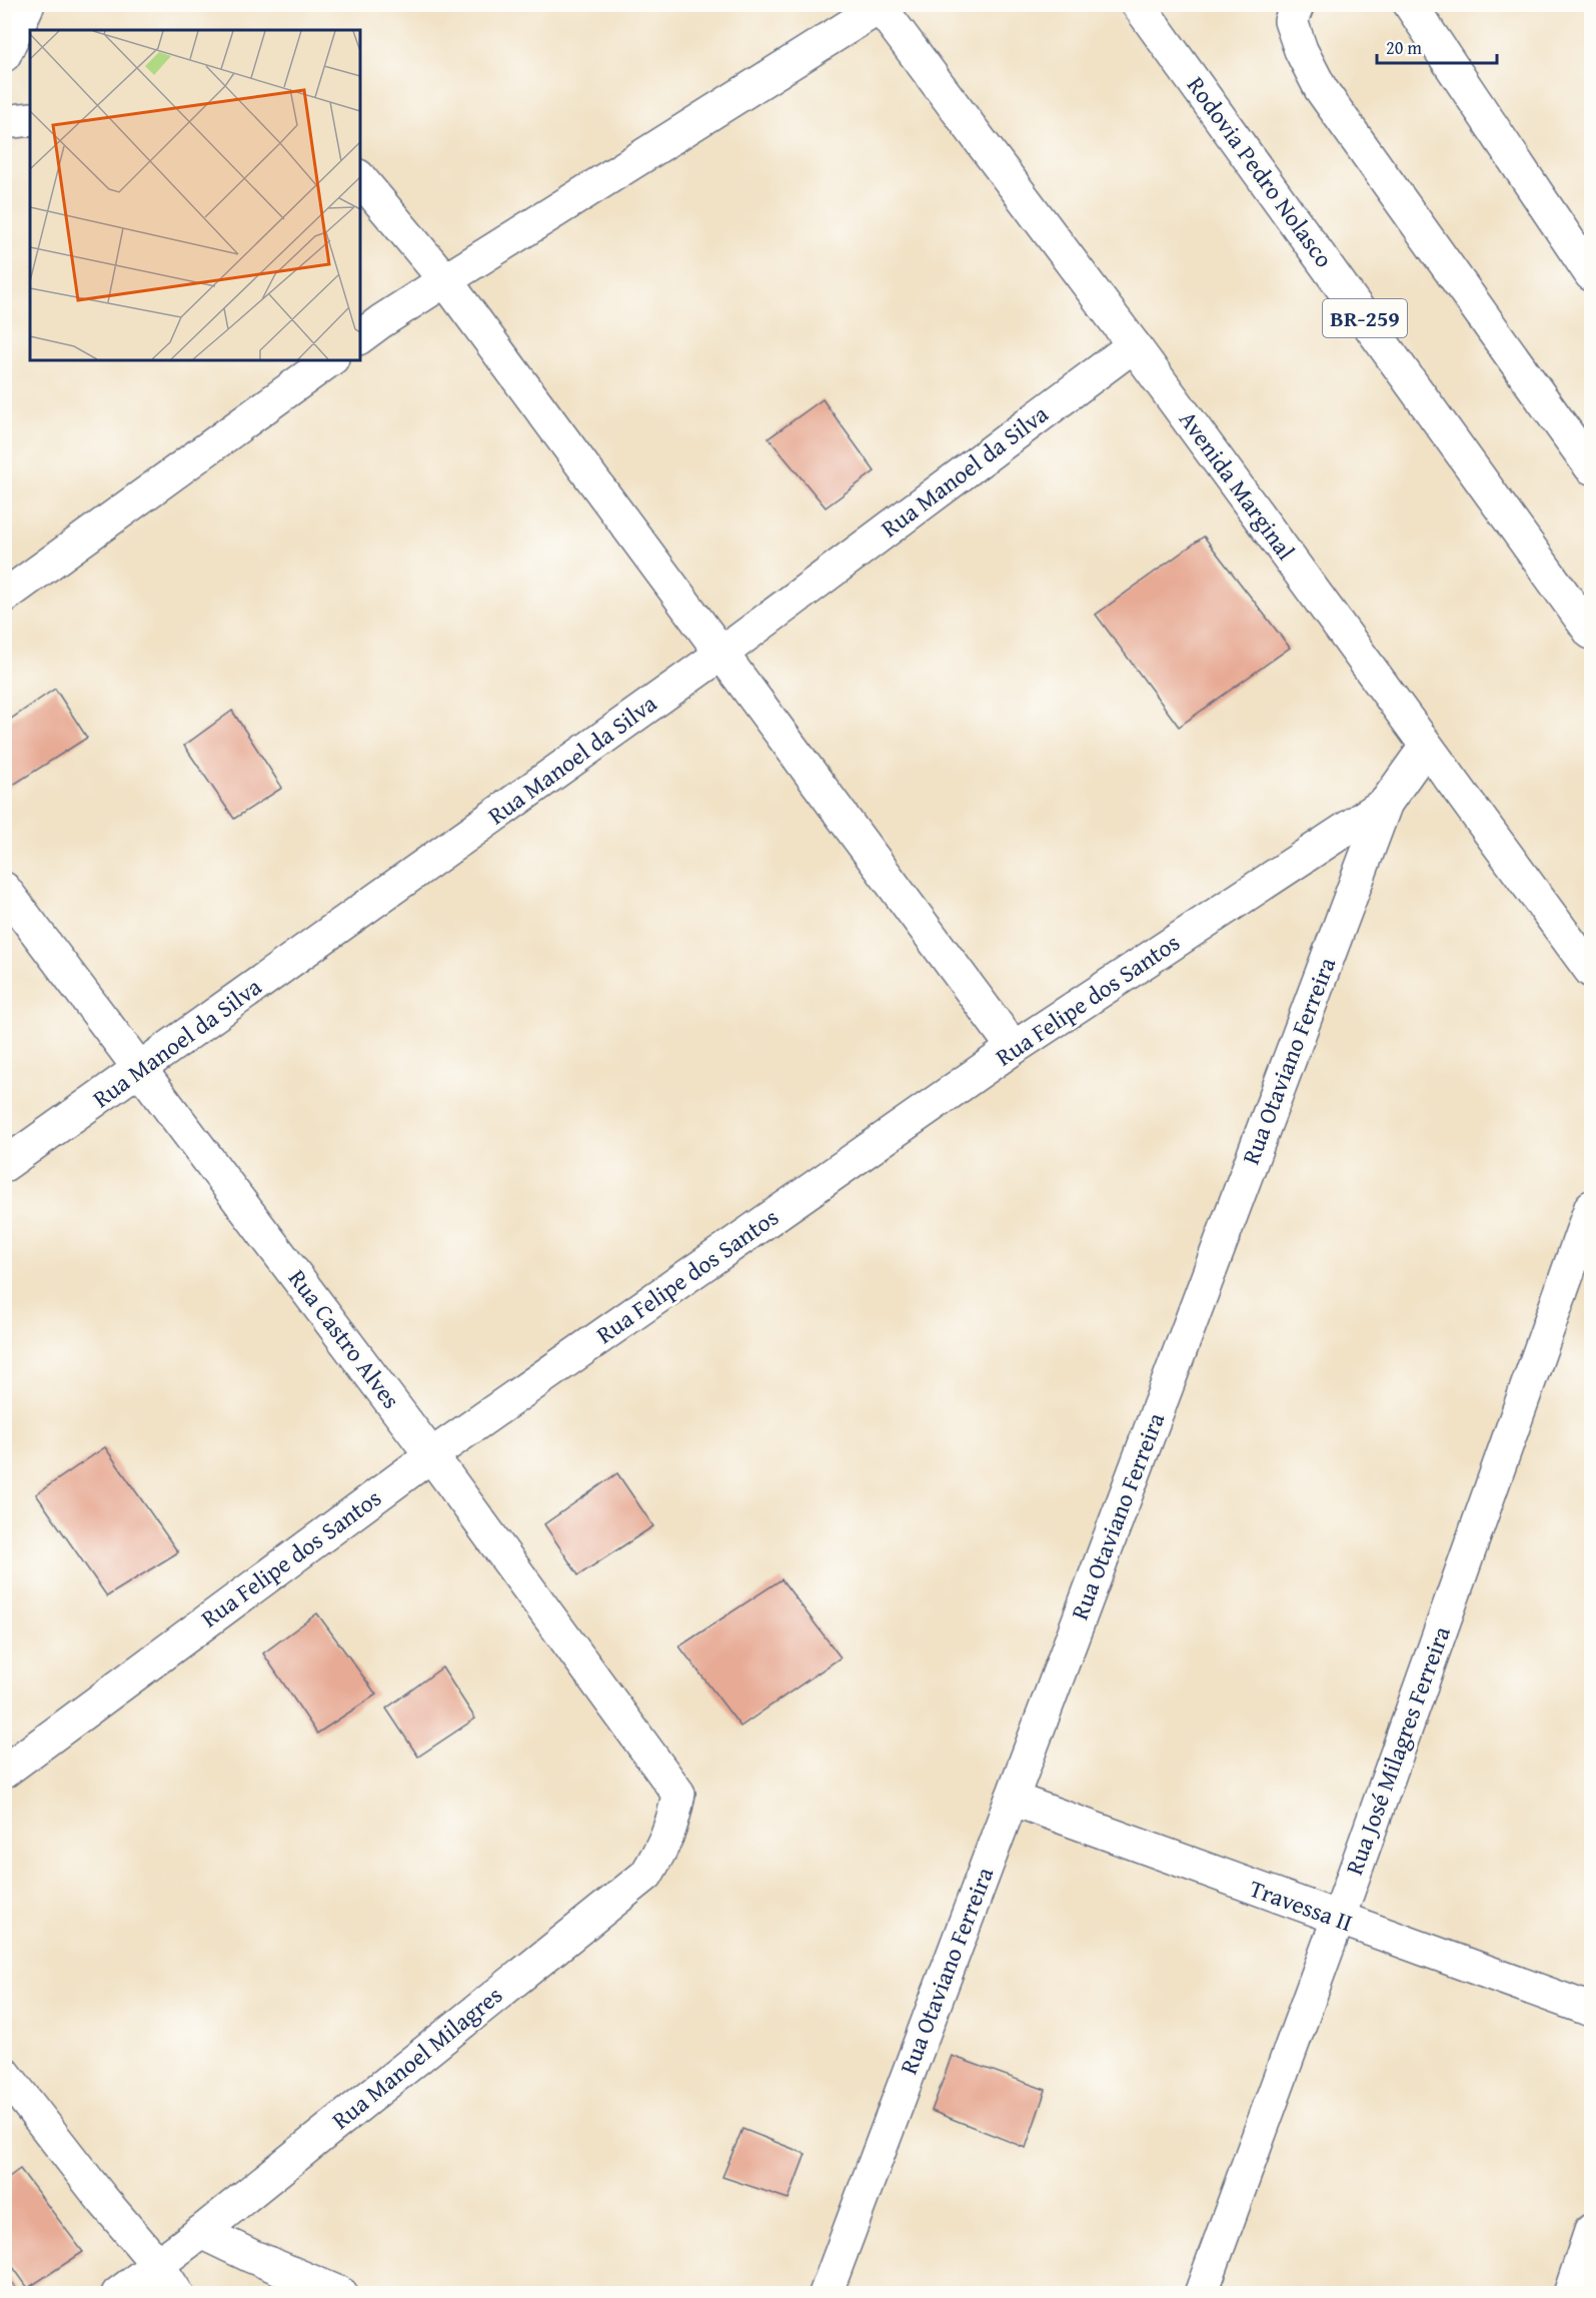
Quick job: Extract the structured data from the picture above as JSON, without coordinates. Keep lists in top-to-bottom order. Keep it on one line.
{"streets":{"main road":["Rodovia Pedro Nolasco","BR-259","Rua Manoel da Silva","Avenida Marginal","Rua Felipe dos Santos","Rua Otaviano Ferreira","Rua Castro Alves","Rua José Milagres Ferreira","Travessa II","Rua Manoel Milagres"]},"crossings":[["Rua Manoel da Silva","Avenida Marginal"],["Rua Manoel da Silva","Rua Castro Alves"],["Avenida Marginal","Rua Otaviano Ferreira"],["Rua Felipe dos Santos","Rua Otaviano Ferreira"],["Rua Felipe dos Santos","Rua Castro Alves"],["Rua Otaviano Ferreira","Travessa II"],["Rua Castro Alves","Rua Manoel Milagres"],["Rua José Milagres Ferreira","Travessa II"]],"scale_bar":"20 m"}
